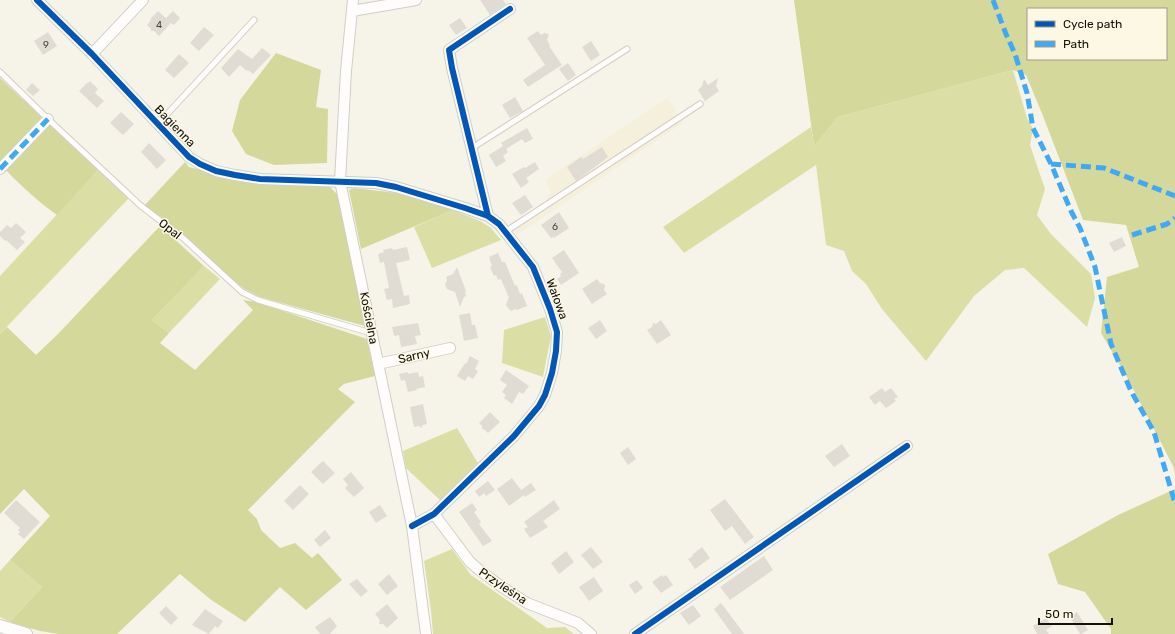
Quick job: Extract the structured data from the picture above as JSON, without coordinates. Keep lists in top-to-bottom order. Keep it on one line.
{"streets":{"street":["Bagienna","Wałowa","Kościelna","Sarny","Przyleśna"],"lane":["Opal"]},"crossings":[["Bagienna","Wałowa"],["Bagienna","Kościelna"],["Opal","Kościelna"],["Wałowa","Kościelna"],["Wałowa","Przyleśna"],["Kościelna","Sarny"]],"house_numbers":["4","9","6"],"legend":["Cycle path","Path"],"scale_bar":"50 m"}
